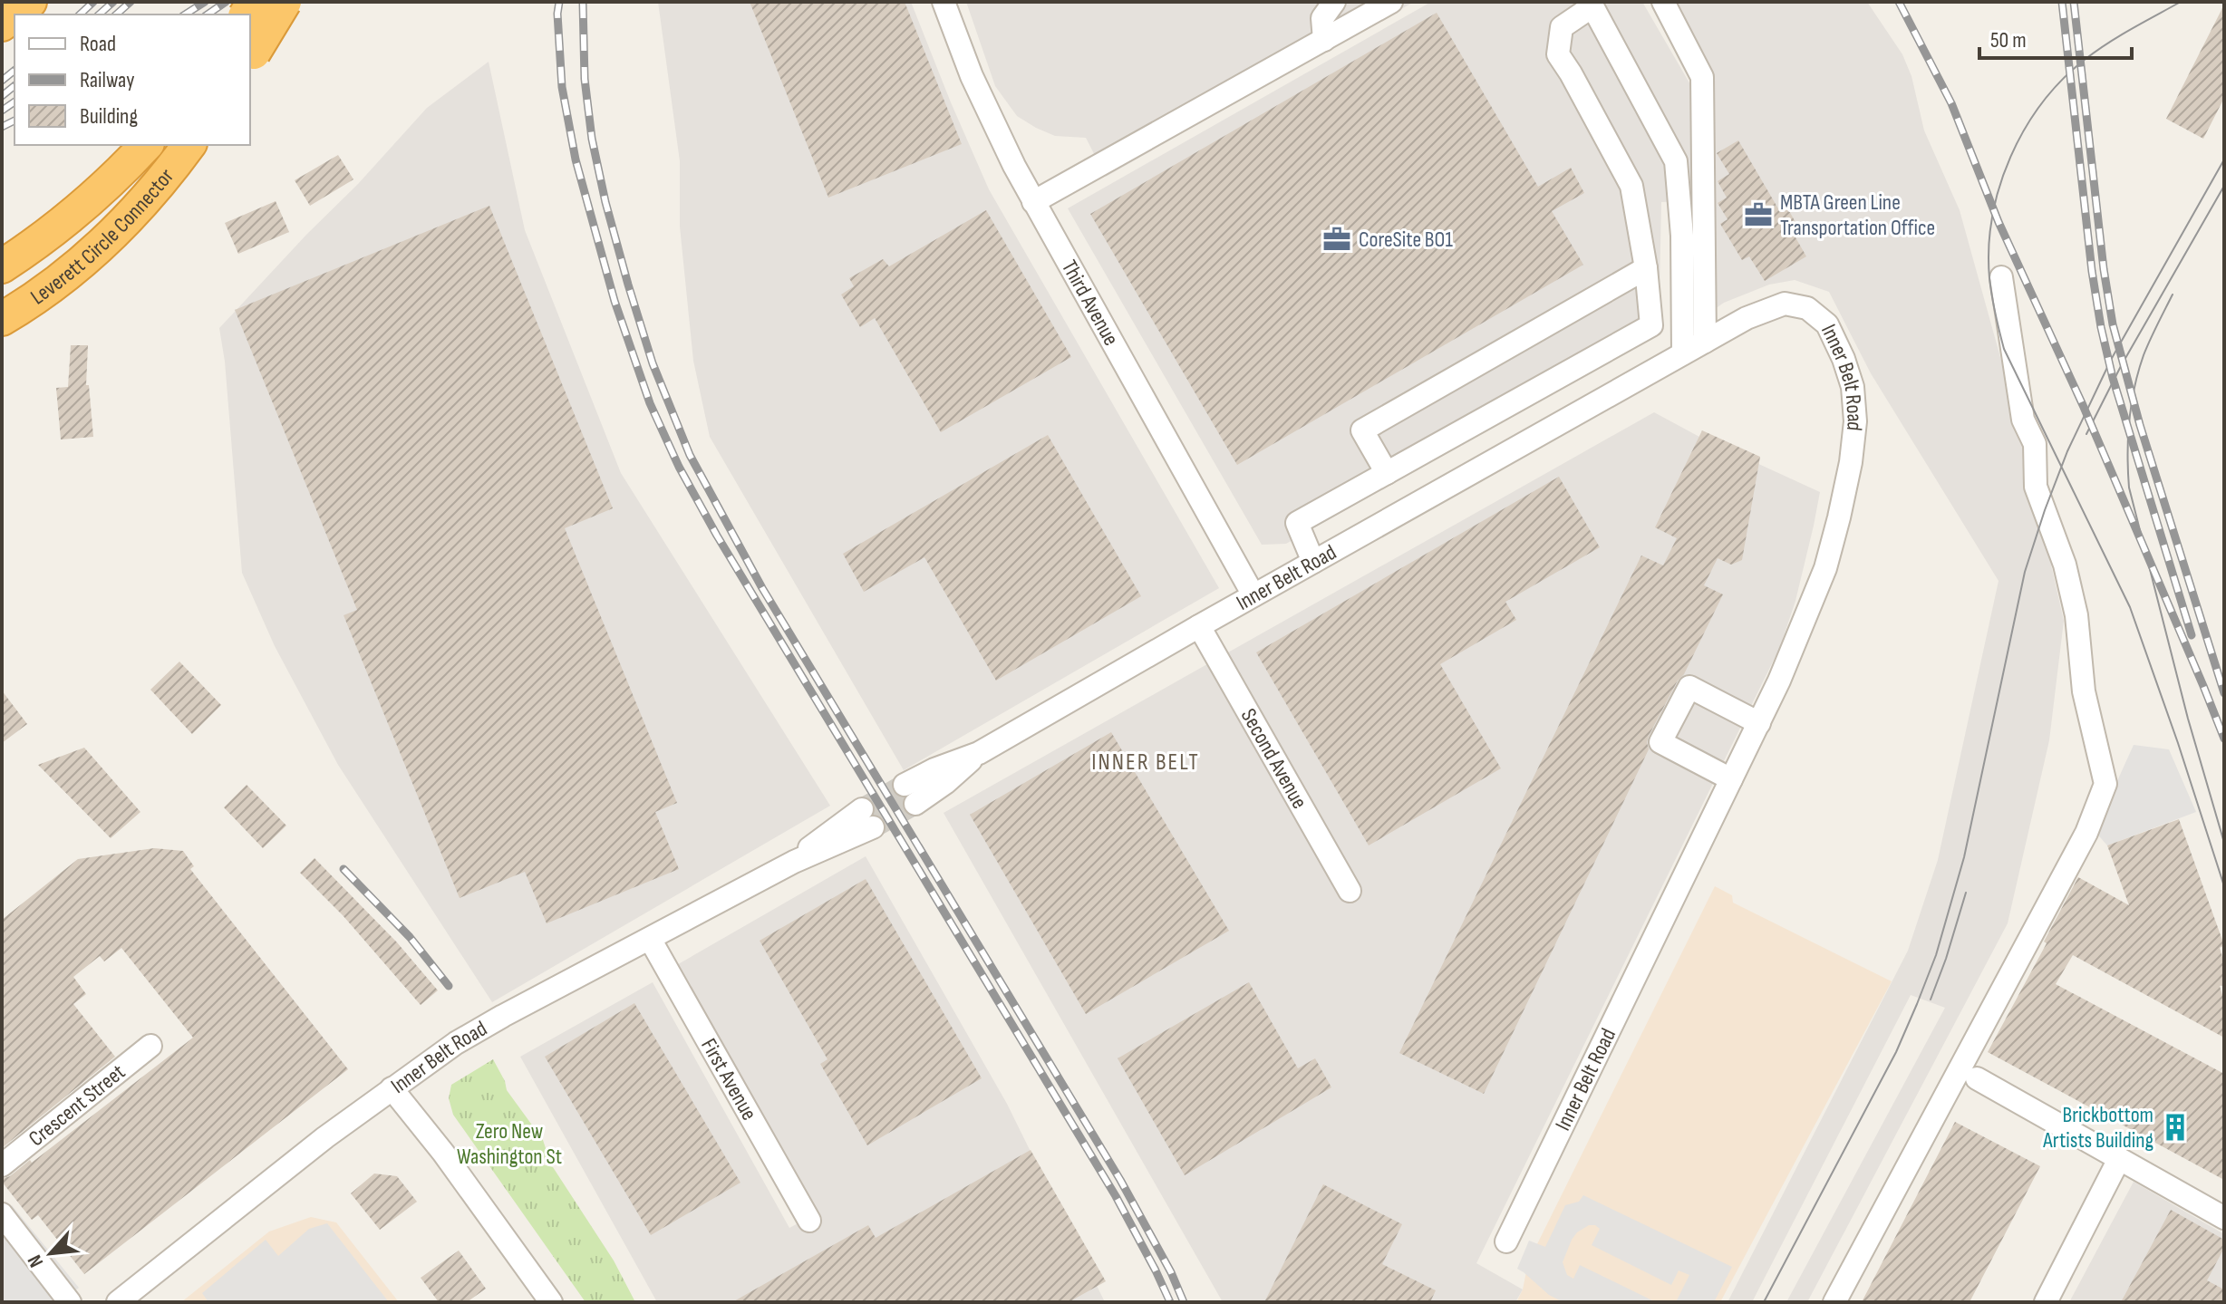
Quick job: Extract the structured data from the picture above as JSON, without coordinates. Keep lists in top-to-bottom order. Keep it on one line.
{"streets":{"highway":["Leverett Circle Connector"],"street":["Third Avenue","Inner Belt Road","Second Avenue","First Avenue","Crescent Street"]},"crossings":[["Third Avenue","Inner Belt Road"],["Inner Belt Road","Second Avenue"],["Inner Belt Road","First Avenue"]],"districts":["INNER BELT"],"parks":["Zero New Washington St"],"places":{"office":["MBTA Green Line Transportation Office","CoreSite BO1"],"building":["Brickbottom Artists Building"]},"legend":["Road","Railway","Building"],"scale_bar":"50 m","north":"bottom left"}
